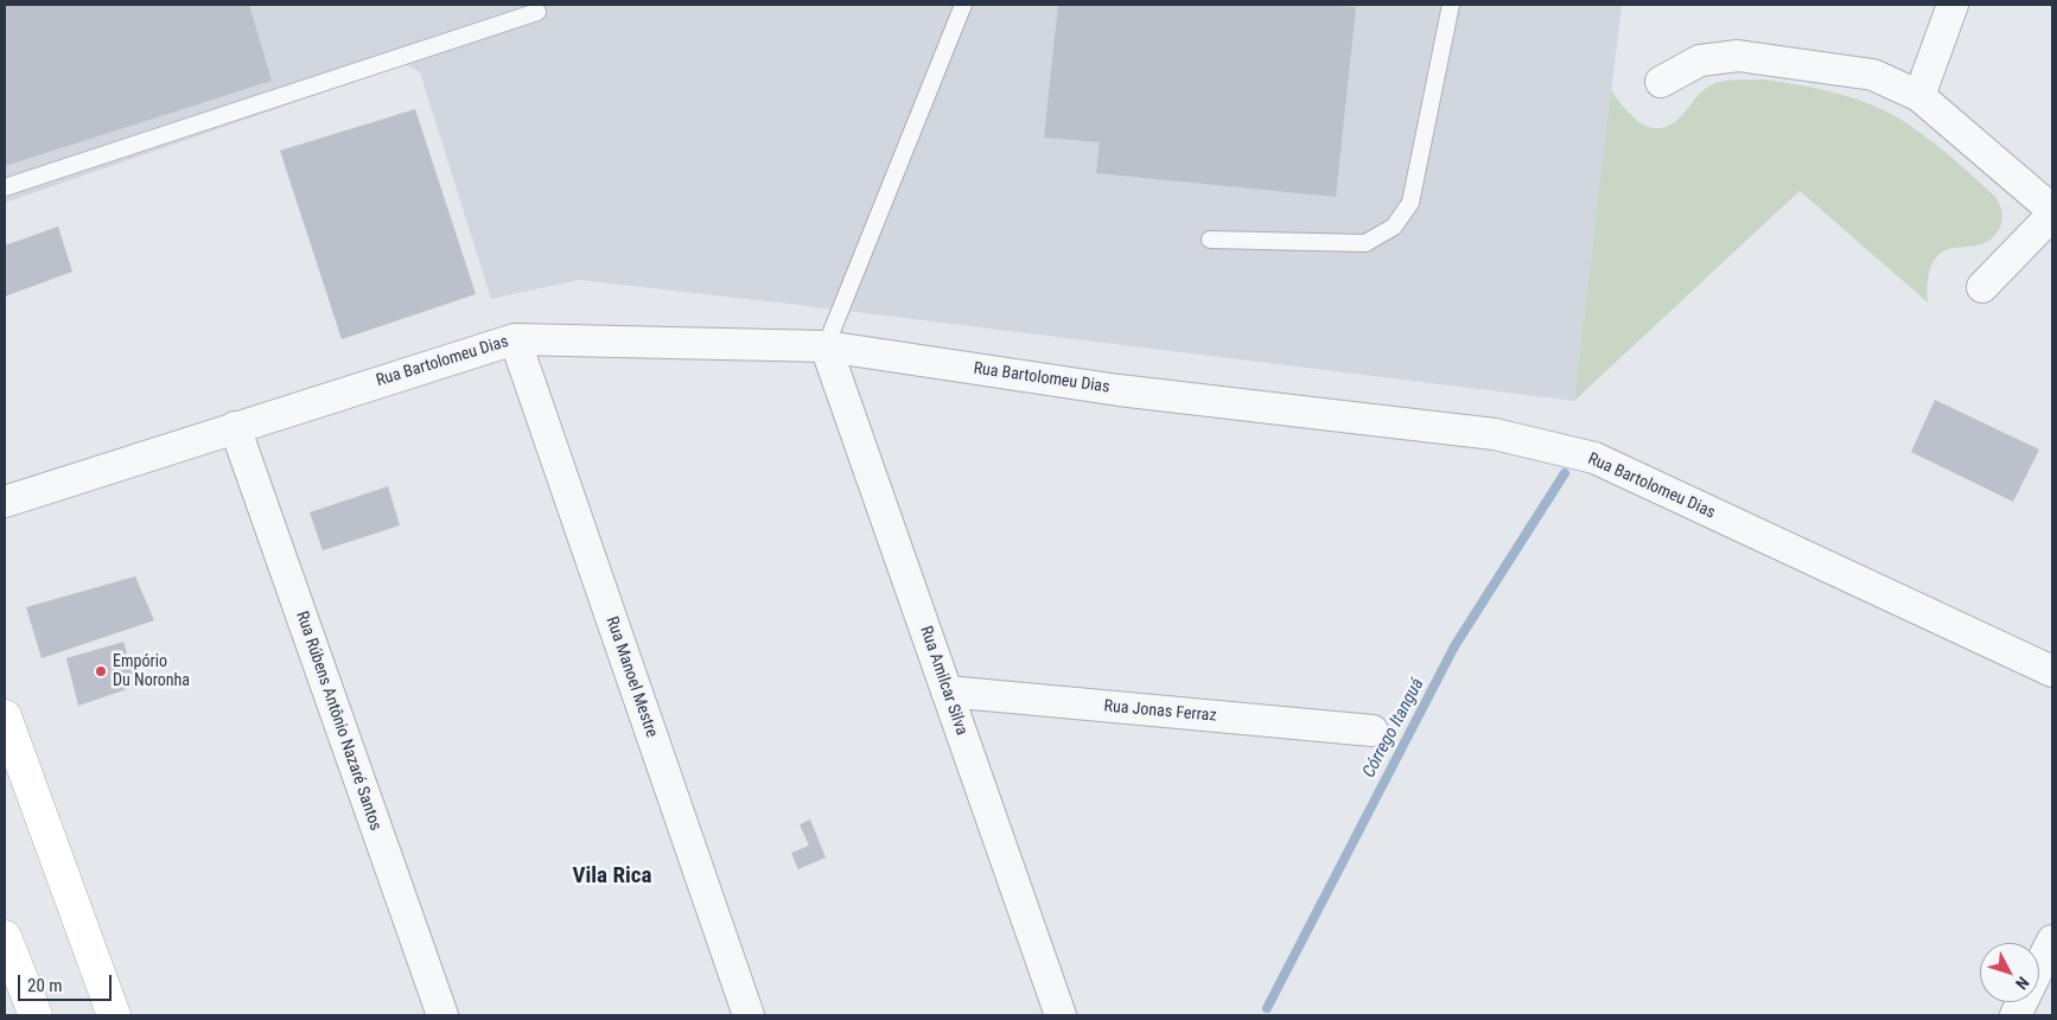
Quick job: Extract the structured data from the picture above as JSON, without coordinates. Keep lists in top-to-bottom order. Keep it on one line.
{"streets":{"street":["Rua Bartolomeu Dias","Rua Manoel Mestre","Rua Amilcar Silva","Rua Jonas Ferraz","Rua Rúbens Antônio Nazaré Santos"]},"crossings":[["Rua Bartolomeu Dias","Rua Manoel Mestre"],["Rua Bartolomeu Dias","Rua Amilcar Silva"],["Rua Bartolomeu Dias","Rua Rúbens Antônio Nazaré Santos"],["Rua Amilcar Silva","Rua Jonas Ferraz"]],"districts":["Vila Rica"],"water":["Córrego Itanguá"],"places":["Empório Du Noronha"],"scale_bar":"20 m","north":"bottom right"}
